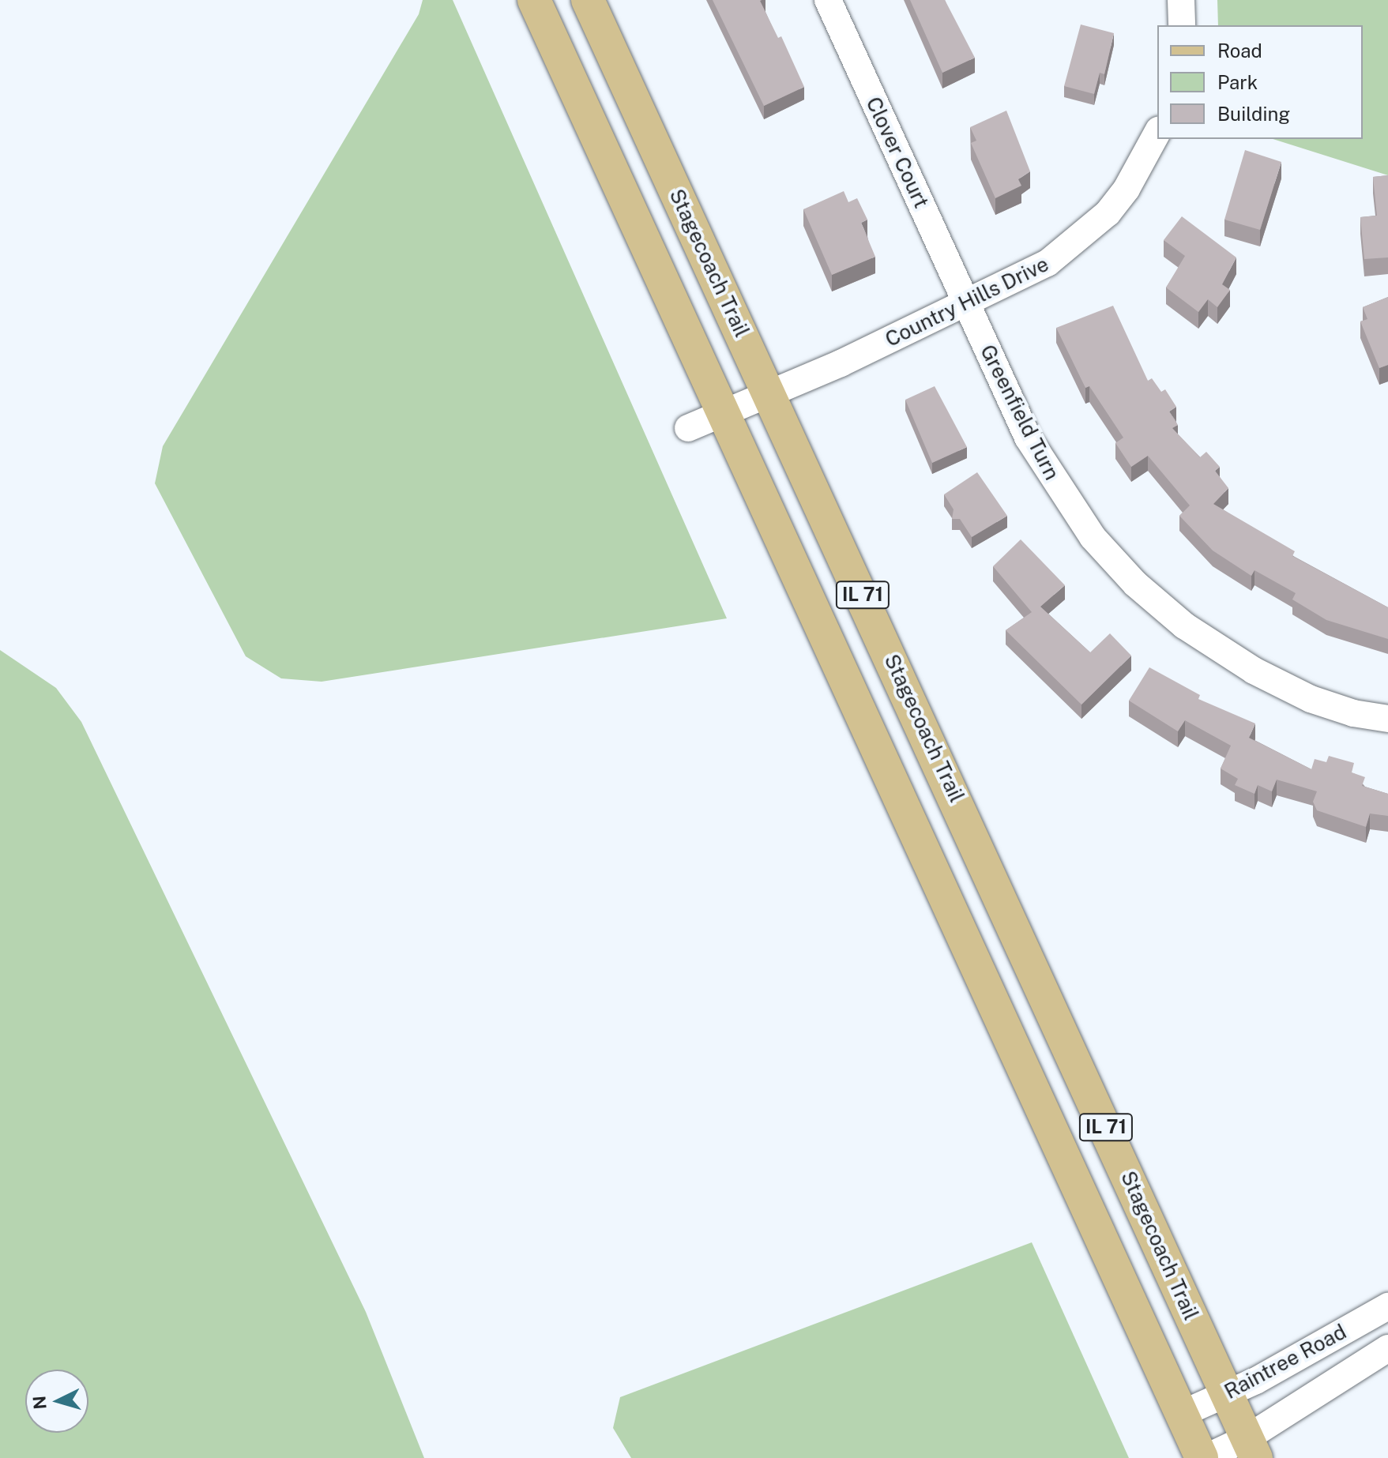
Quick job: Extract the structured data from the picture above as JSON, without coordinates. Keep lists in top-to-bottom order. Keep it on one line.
{"streets":{"main road":["Stagecoach Trail","IL 71"],"street":["Clover Court","Country Hills Drive","Greenfield Turn","Raintree Road"]},"crossings":[["Clover Court","Country Hills Drive"],["Clover Court","Greenfield Turn"],["Stagecoach Trail","Country Hills Drive"],["Stagecoach Trail","Raintree Road"],["Country Hills Drive","Greenfield Turn"],["Country Hills Drive","IL 71"],["IL 71","Raintree Road"]],"legend":["Road","Park","Building"],"north":"left"}
